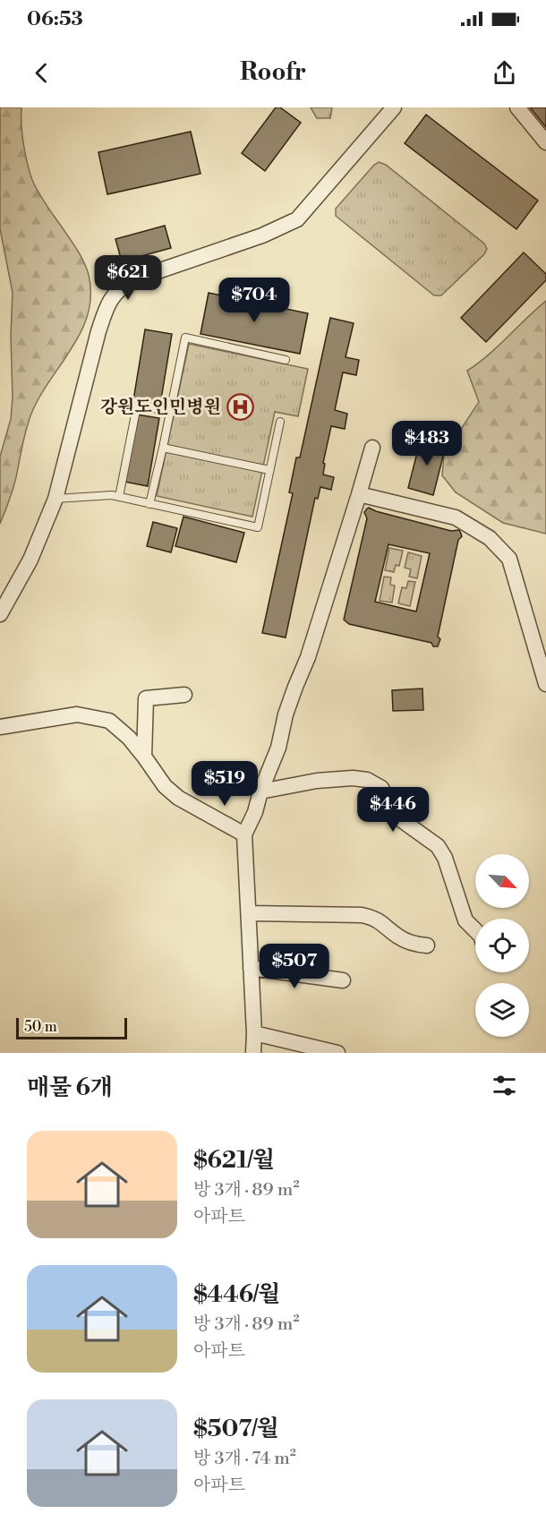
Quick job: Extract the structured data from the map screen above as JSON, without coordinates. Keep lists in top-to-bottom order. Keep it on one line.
{"places":{"hospital":["강원도인민병원"]},"scale_bar":"50 m","north":"bottom right","page":{"status":"06:53","header":"Roofr","price":["$621","$704","$483","$519","$446","$507"],"scale":"50 m","heading":"매물 6개","list":[{"name":"$621/월","note":"방 3개 · 89 m² · 아파트"},{"name":"$446/월","note":"방 3개 · 89 m² · 아파트"},{"name":"$507/월","note":"방 3개 · 74 m² · 아파트"}]}}
